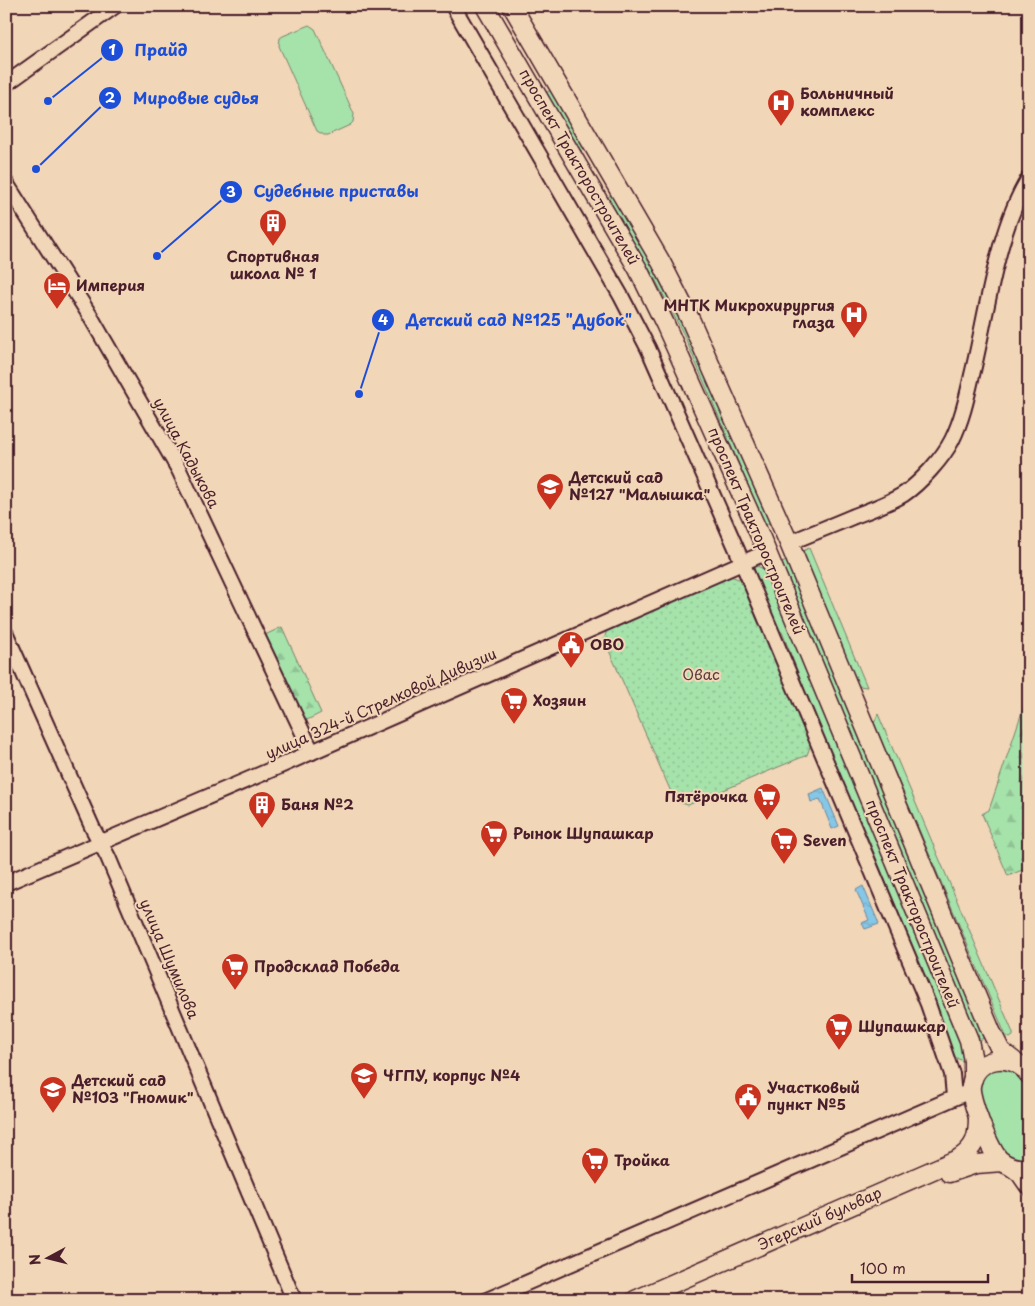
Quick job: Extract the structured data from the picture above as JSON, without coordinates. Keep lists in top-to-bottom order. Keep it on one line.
{"streets":{"main road":["проспект Тракторостроителей","Эгерский бульвар"],"street":["улица Кадыкова","улица 324-й Стрелковой Дивизии","улица Шумилова"]},"crossings":[["проспект Тракторостроителей","улица 324-й Стрелковой Дивизии"],["проспект Тракторостроителей","Эгерский бульвар"],["улица Кадыкова","улица 324-й Стрелковой Дивизии"],["улица 324-й Стрелковой Дивизии","улица Шумилова"]],"parks":["Овас"],"places":{"other":["Прайд","Мировые судья","Судебные приставы","Детский сад №125 \"Дубок\""],"hospital":["Больничный комплекс","МНТК Микрохирургия глаза"],"building":["Спортивная школа № 1","Баня №2"],"hotel":["Империя"],"school or university":["Детский сад №127 \"Малышка\"","ЧГПУ, корпус №4","Детский сад №103 \"Гномик\""],"public building":["ОВО","Участковый пункт №5"],"supermarket":["Хозяин","Пятёрочка","Рынок Шупашкар","Seven","Продсклад Победа","Шупашкар","Тройка"]},"scale_bar":"100 m","north":"left"}
